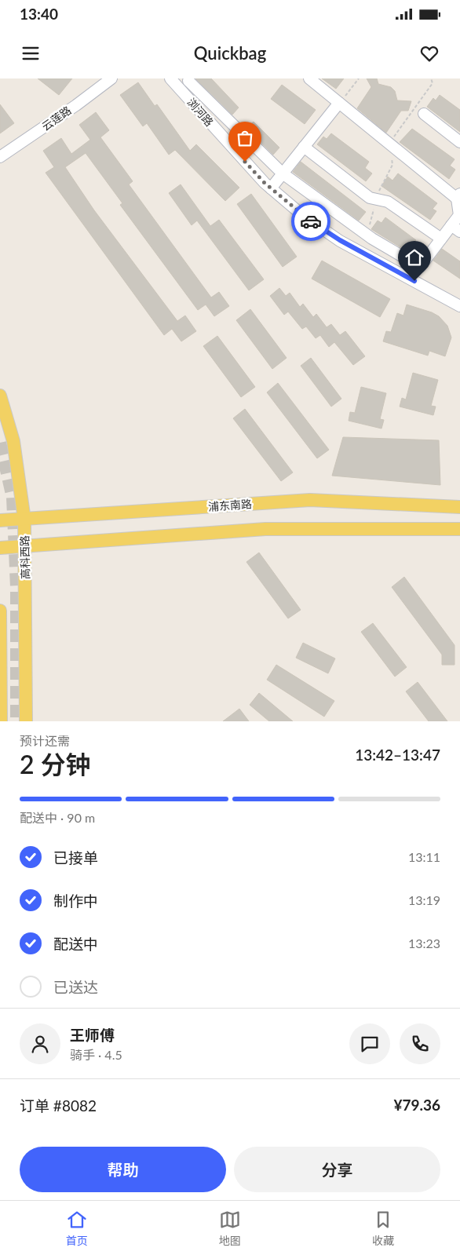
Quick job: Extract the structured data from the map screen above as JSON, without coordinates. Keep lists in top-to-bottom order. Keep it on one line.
{"streets":{"main road":["浦东南路","高科西路"],"street":["浏河路","云莲路"]},"crossings":[["浦东南路","高科西路"]],"page":{"status":"13:40","header":"Quickbag","heading":["2 分钟","预计还需","13:42–13:47"],"panel":["王师傅","骑手 · 4.5","订单 #8082","¥79.36"],"bar":"配送中 · 90 m","list":[["已接单","13:11"],["制作中","13:19"],["配送中","13:23"],"已送达"],"buttons":["帮助","分享"],"tabs":["首页","地图","收藏"]}}
